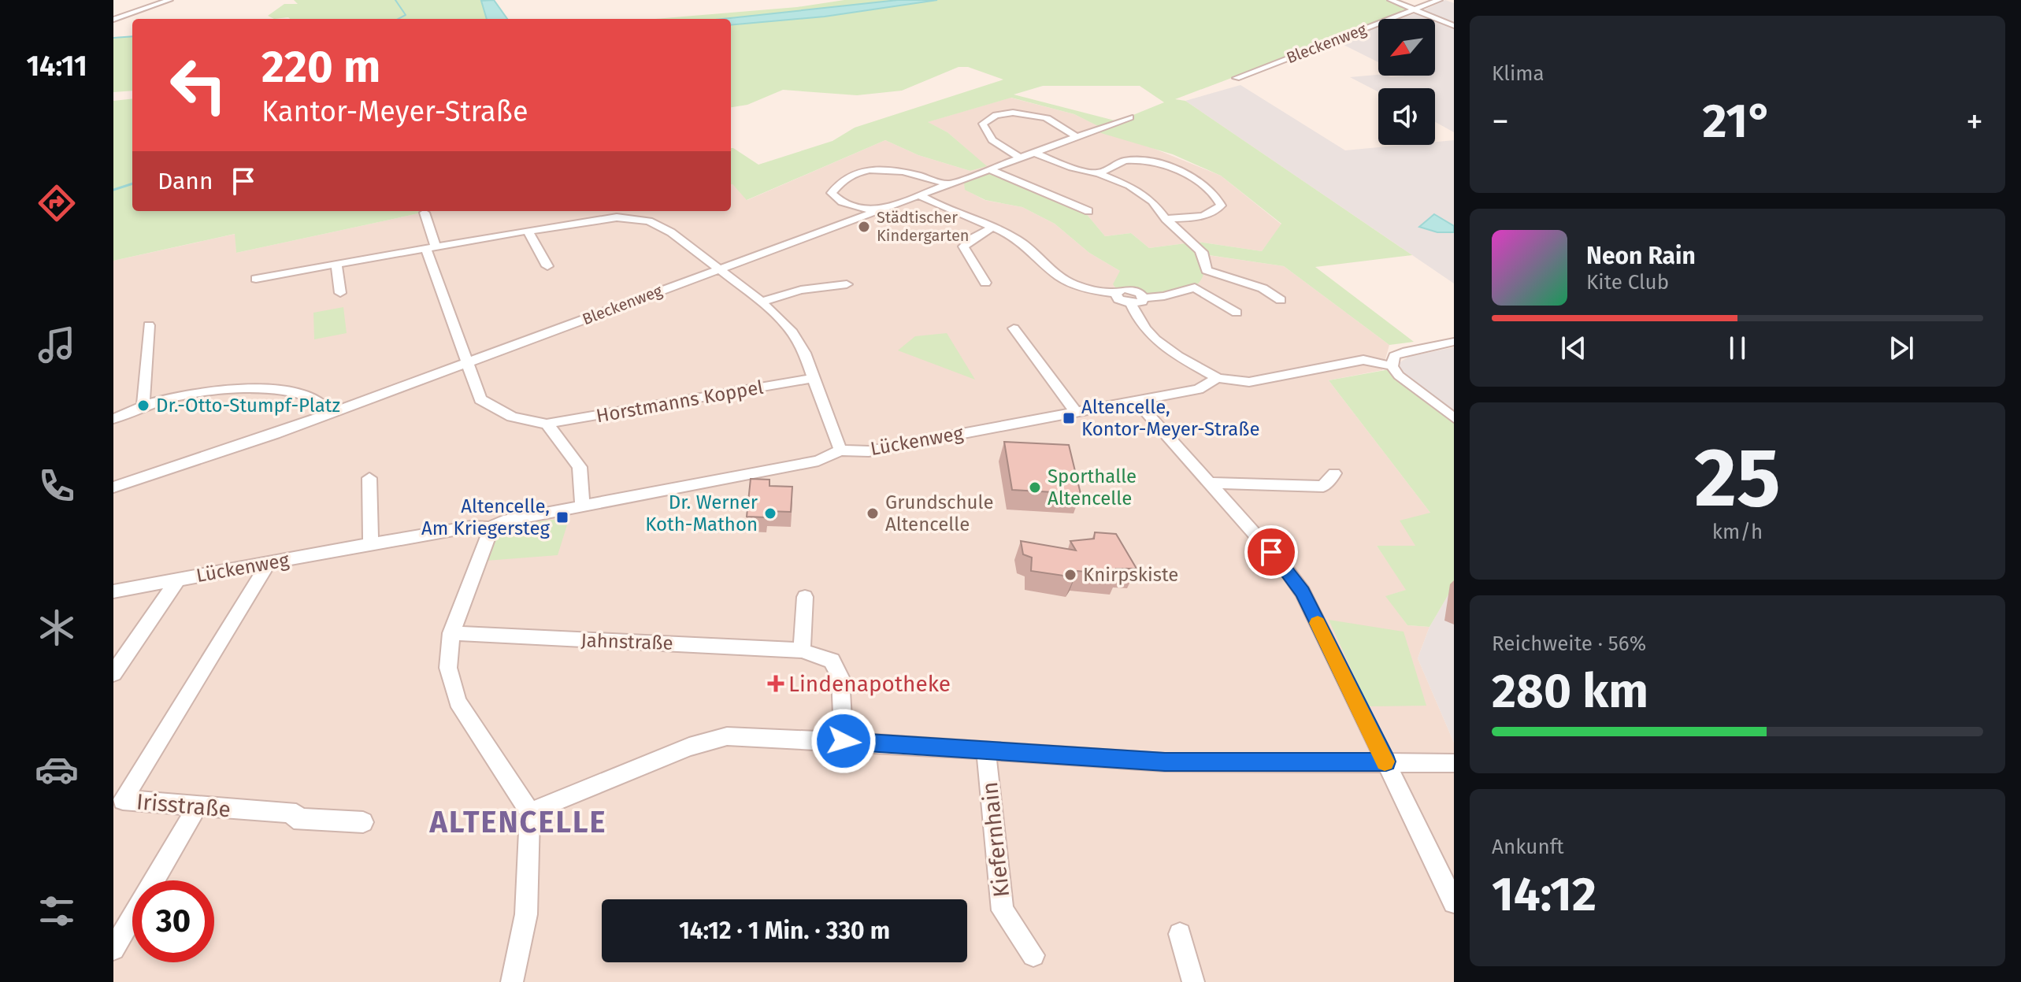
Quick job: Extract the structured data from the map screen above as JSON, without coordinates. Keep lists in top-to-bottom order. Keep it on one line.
{"streets":{"street":["Bleckenweg","Horstmanns Koppel","Lückenweg","Jahnstraße","Irisstraße","Kiefernhain"]},"crossings":[["Bleckenweg","Horstmanns Koppel"],["Lückenweg","Irisstraße"]],"districts":["ALTENCELLE"],"places":{"other":["Städtischer Kindergarten","Dr.-Otto-Stumpf-Platz","Sporthalle Altencelle","Dr. Werner Koth-Mathon","Grundschule Altencelle","Knirpskiste"],"transit":["Altencelle, Kontor-Meyer-Straße","Altencelle, Am Kriegersteg"],"health":["Lindenapotheke"]},"north":"bottom left","page":{"tabs":"14:11","tile":["Klima",["25","km/h"],["Reichweite · 56%","280 km"],["Ankunft","14:12"]],"turn":["220 m","Kantor-Meyer-Straße"],"heat":["−","21°","+"],"then":"Dann","song":["Neon Rain","Kite Club"],"limit":"30","trip":"14:12 · 1 Min. · 330 m"}}
